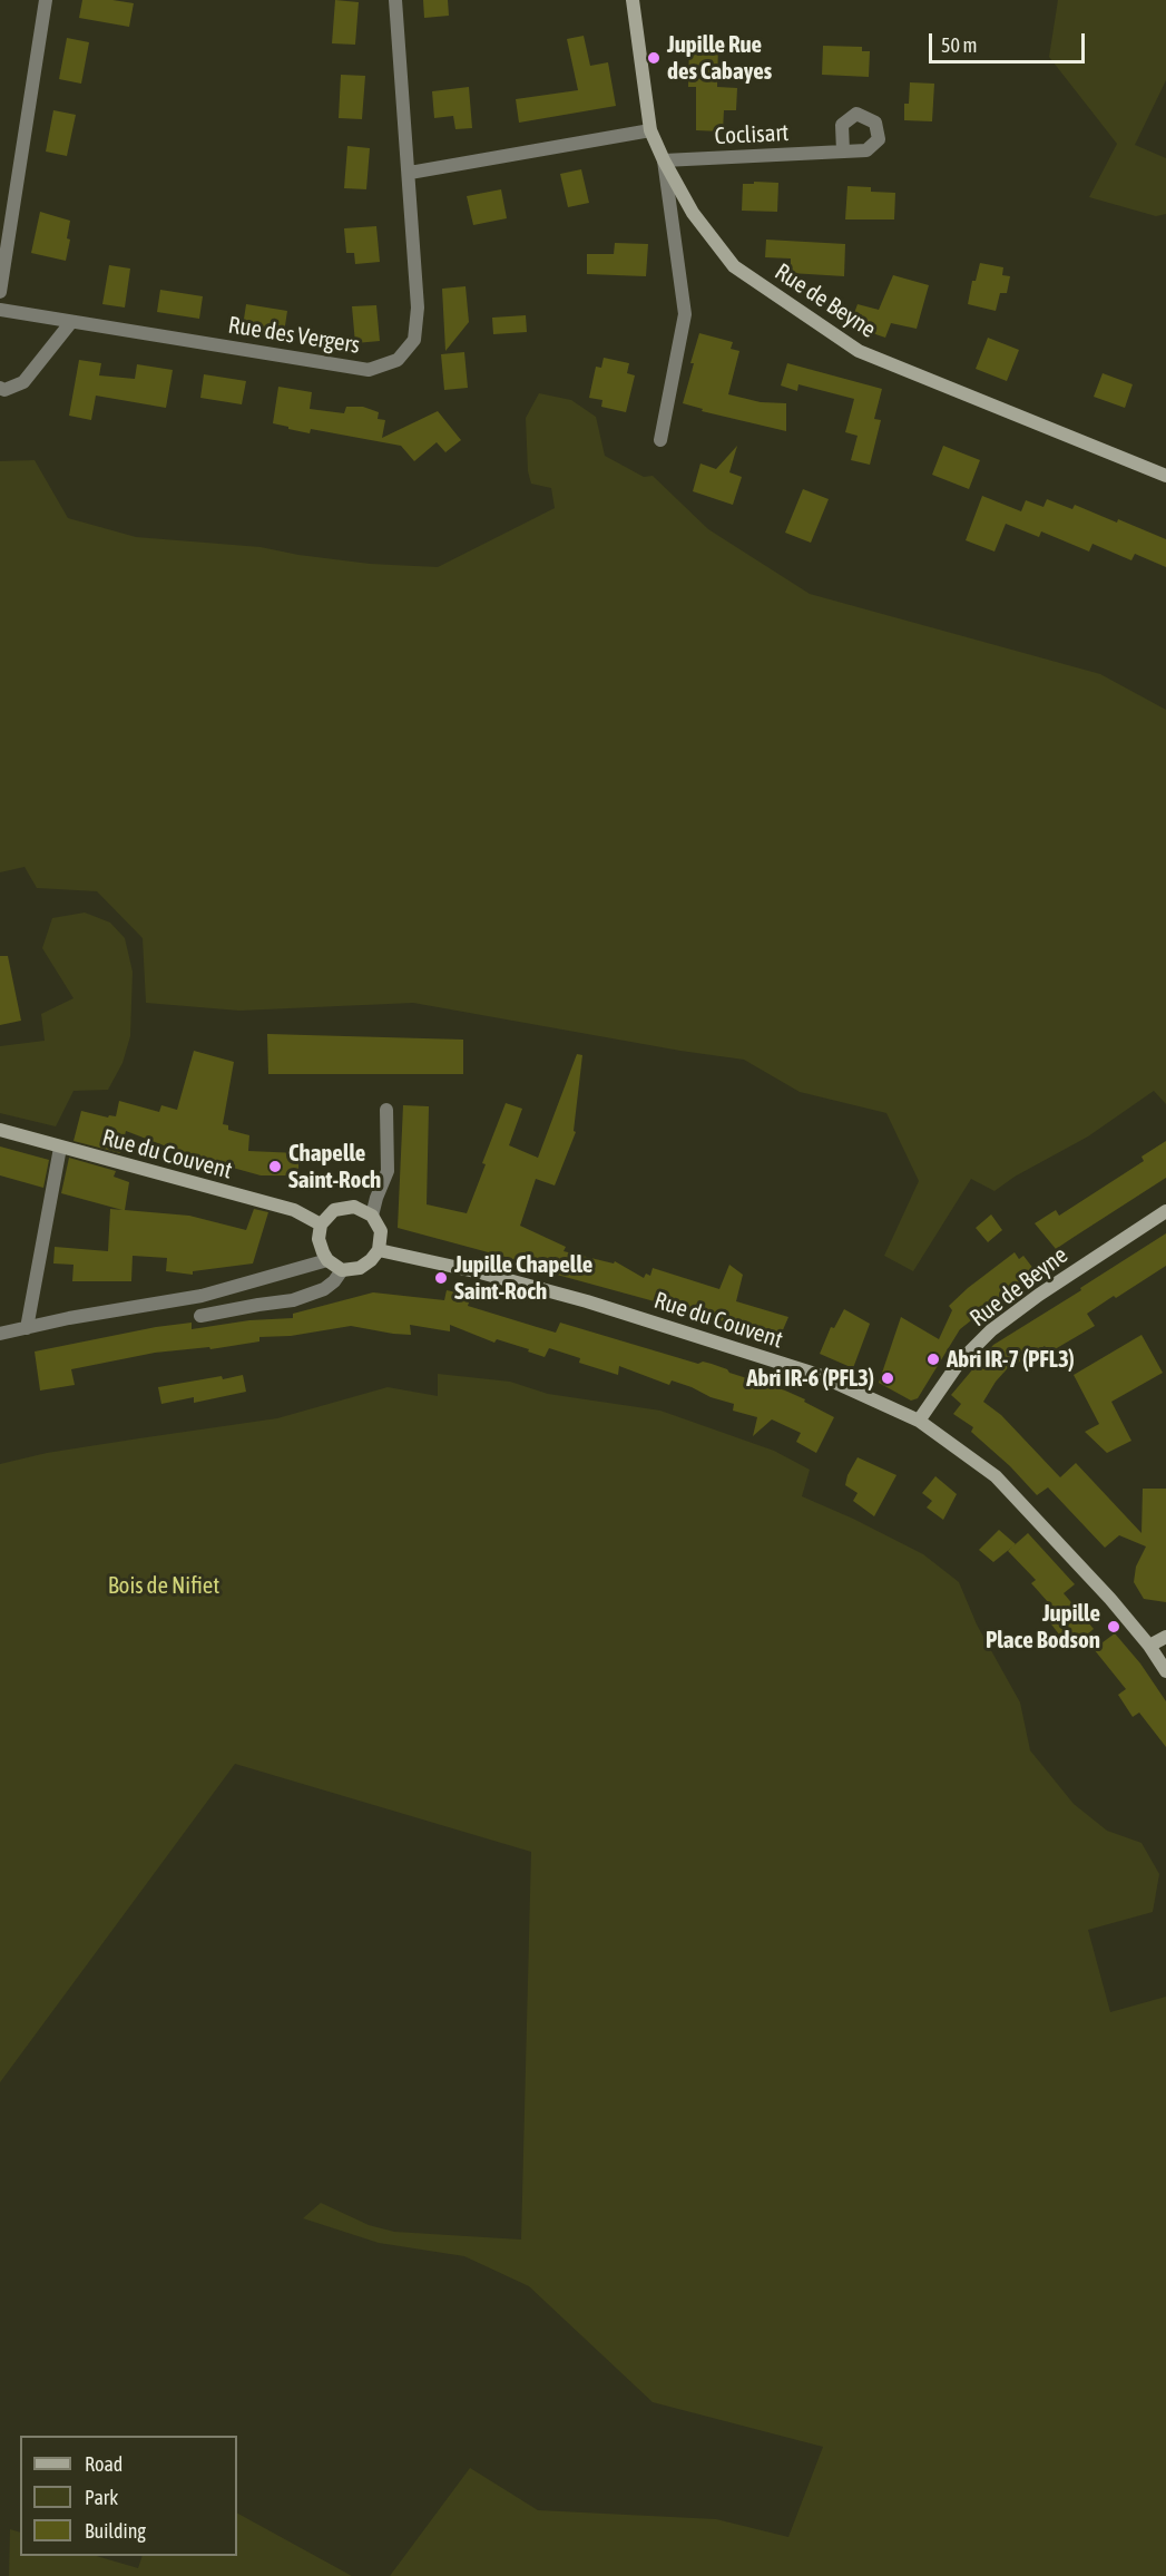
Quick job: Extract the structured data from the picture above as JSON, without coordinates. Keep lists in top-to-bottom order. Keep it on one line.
{"streets":{"street":["Coclisart","Rue de Beyne","Rue des Vergers","Rue du Couvent"]},"crossings":[["Coclisart","Rue de Beyne"],["Rue de Beyne","Rue du Couvent"]],"parks":["Bois de Nifiet"],"places":["Jupille Rue des Cabayes","Chapelle Saint-Roch","Jupille Chapelle Saint-Roch","Abri IR-7 (PFL3)","Abri IR-6 (PFL3)","Jupille Place Bodson"],"legend":["Road","Park","Building"],"scale_bar":"50 m"}
